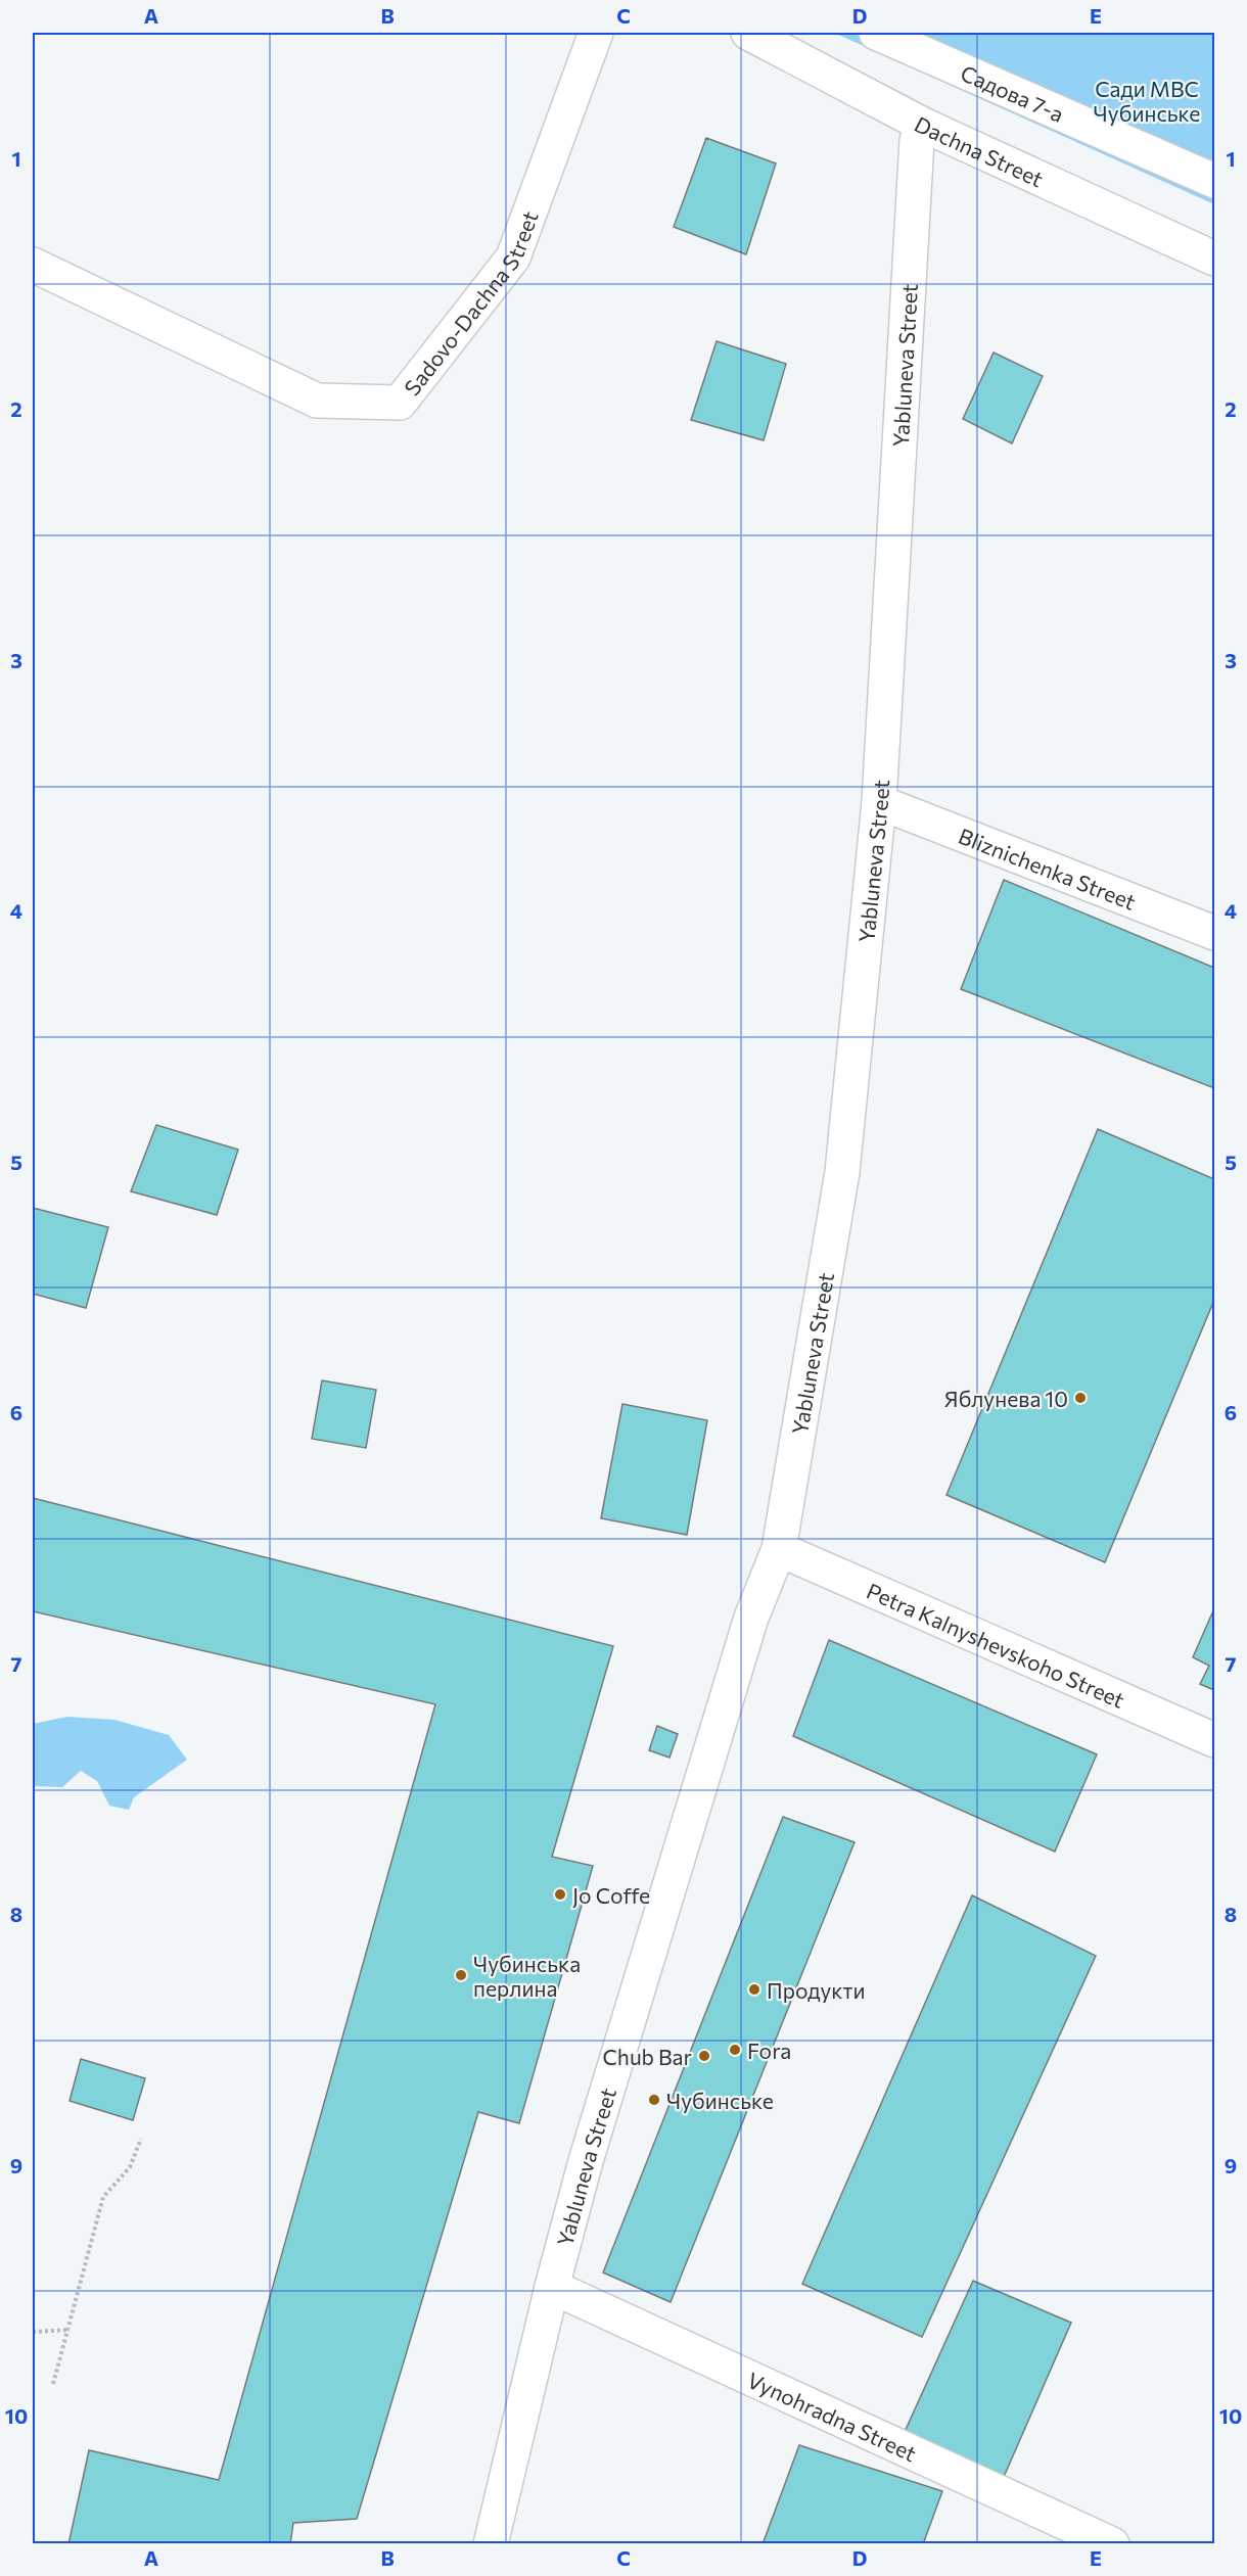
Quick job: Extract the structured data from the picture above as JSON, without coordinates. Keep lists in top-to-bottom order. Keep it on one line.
{"streets":{"street":["Садова 7-а","Dachna Street","Sadovo-Dachna Street","Yabluneva Street","Bliznichenka Street","Petra Kalnyshevskoho Street","Vynohradna Street"]},"crossings":[["Dachna Street","Yabluneva Street"],["Yabluneva Street","Bliznichenka Street"],["Yabluneva Street","Petra Kalnyshevskoho Street"],["Yabluneva Street","Vynohradna Street"]],"parks":["Сади МВС Чубинське"],"places":["Яблунева 10","Jo Coffe","Чубинська перлина","Продукти","Fora","Chub Bar","Чубинське"],"grid":{"columns":["A","B","C","D","E"],"rows":["1","2","3","4","5","6","7","8","9","10"]}}
